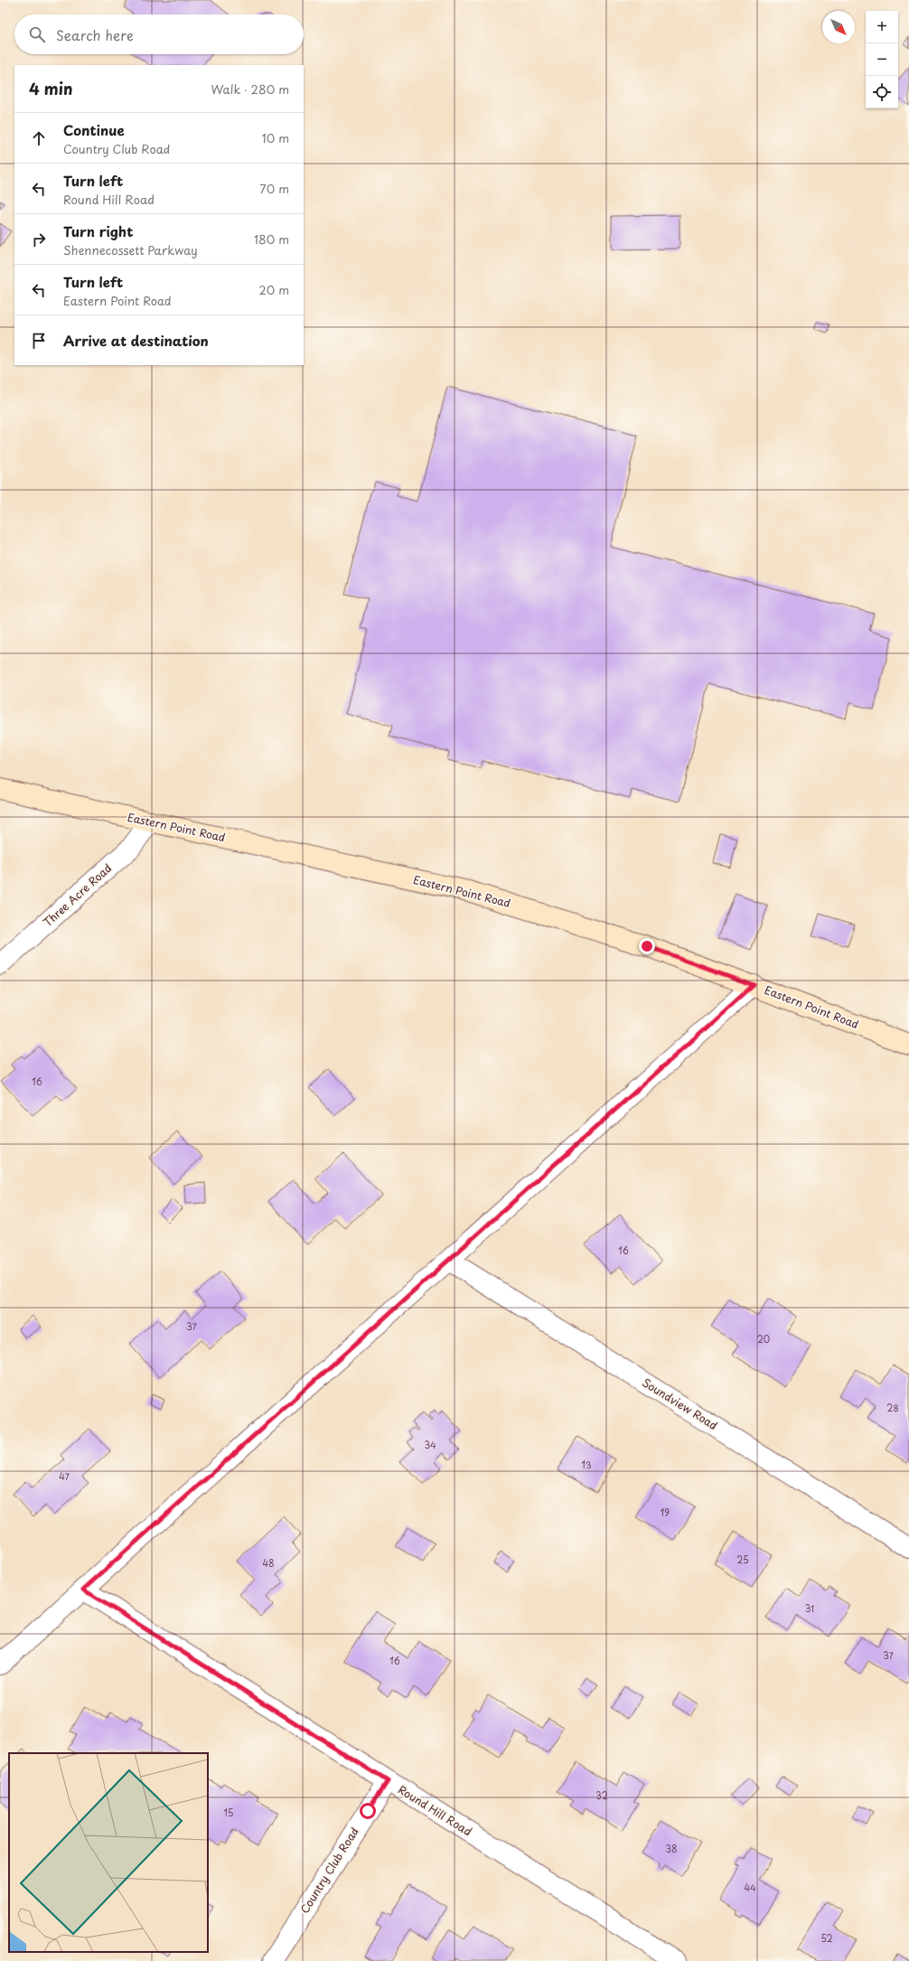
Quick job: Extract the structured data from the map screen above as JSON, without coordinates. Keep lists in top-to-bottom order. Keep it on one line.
{"streets":{"main road":["Eastern Point Road"],"street":["Three Acre Road","Soundview Road","Round Hill Road","Country Club Road"]},"crossings":[["Eastern Point Road","Three Acre Road"],["Round Hill Road","Country Club Road"]],"house_numbers":["16","16","37","20","28","34","13","47","19","25","48","31","37","16","32","15","38","44","52"],"north":"bottom right","page":{"map_buttons":["+","−"],"search":"Search here","heading":["4 min","Walk · 280 m"],"list":[["Continue","Country Club Road","10 m"],["Turn left","Round Hill Road","70 m"],["Turn right","Shennecossett Parkway","180 m"],["Turn left","Eastern Point Road","20 m"],"Arrive at destination"]}}
